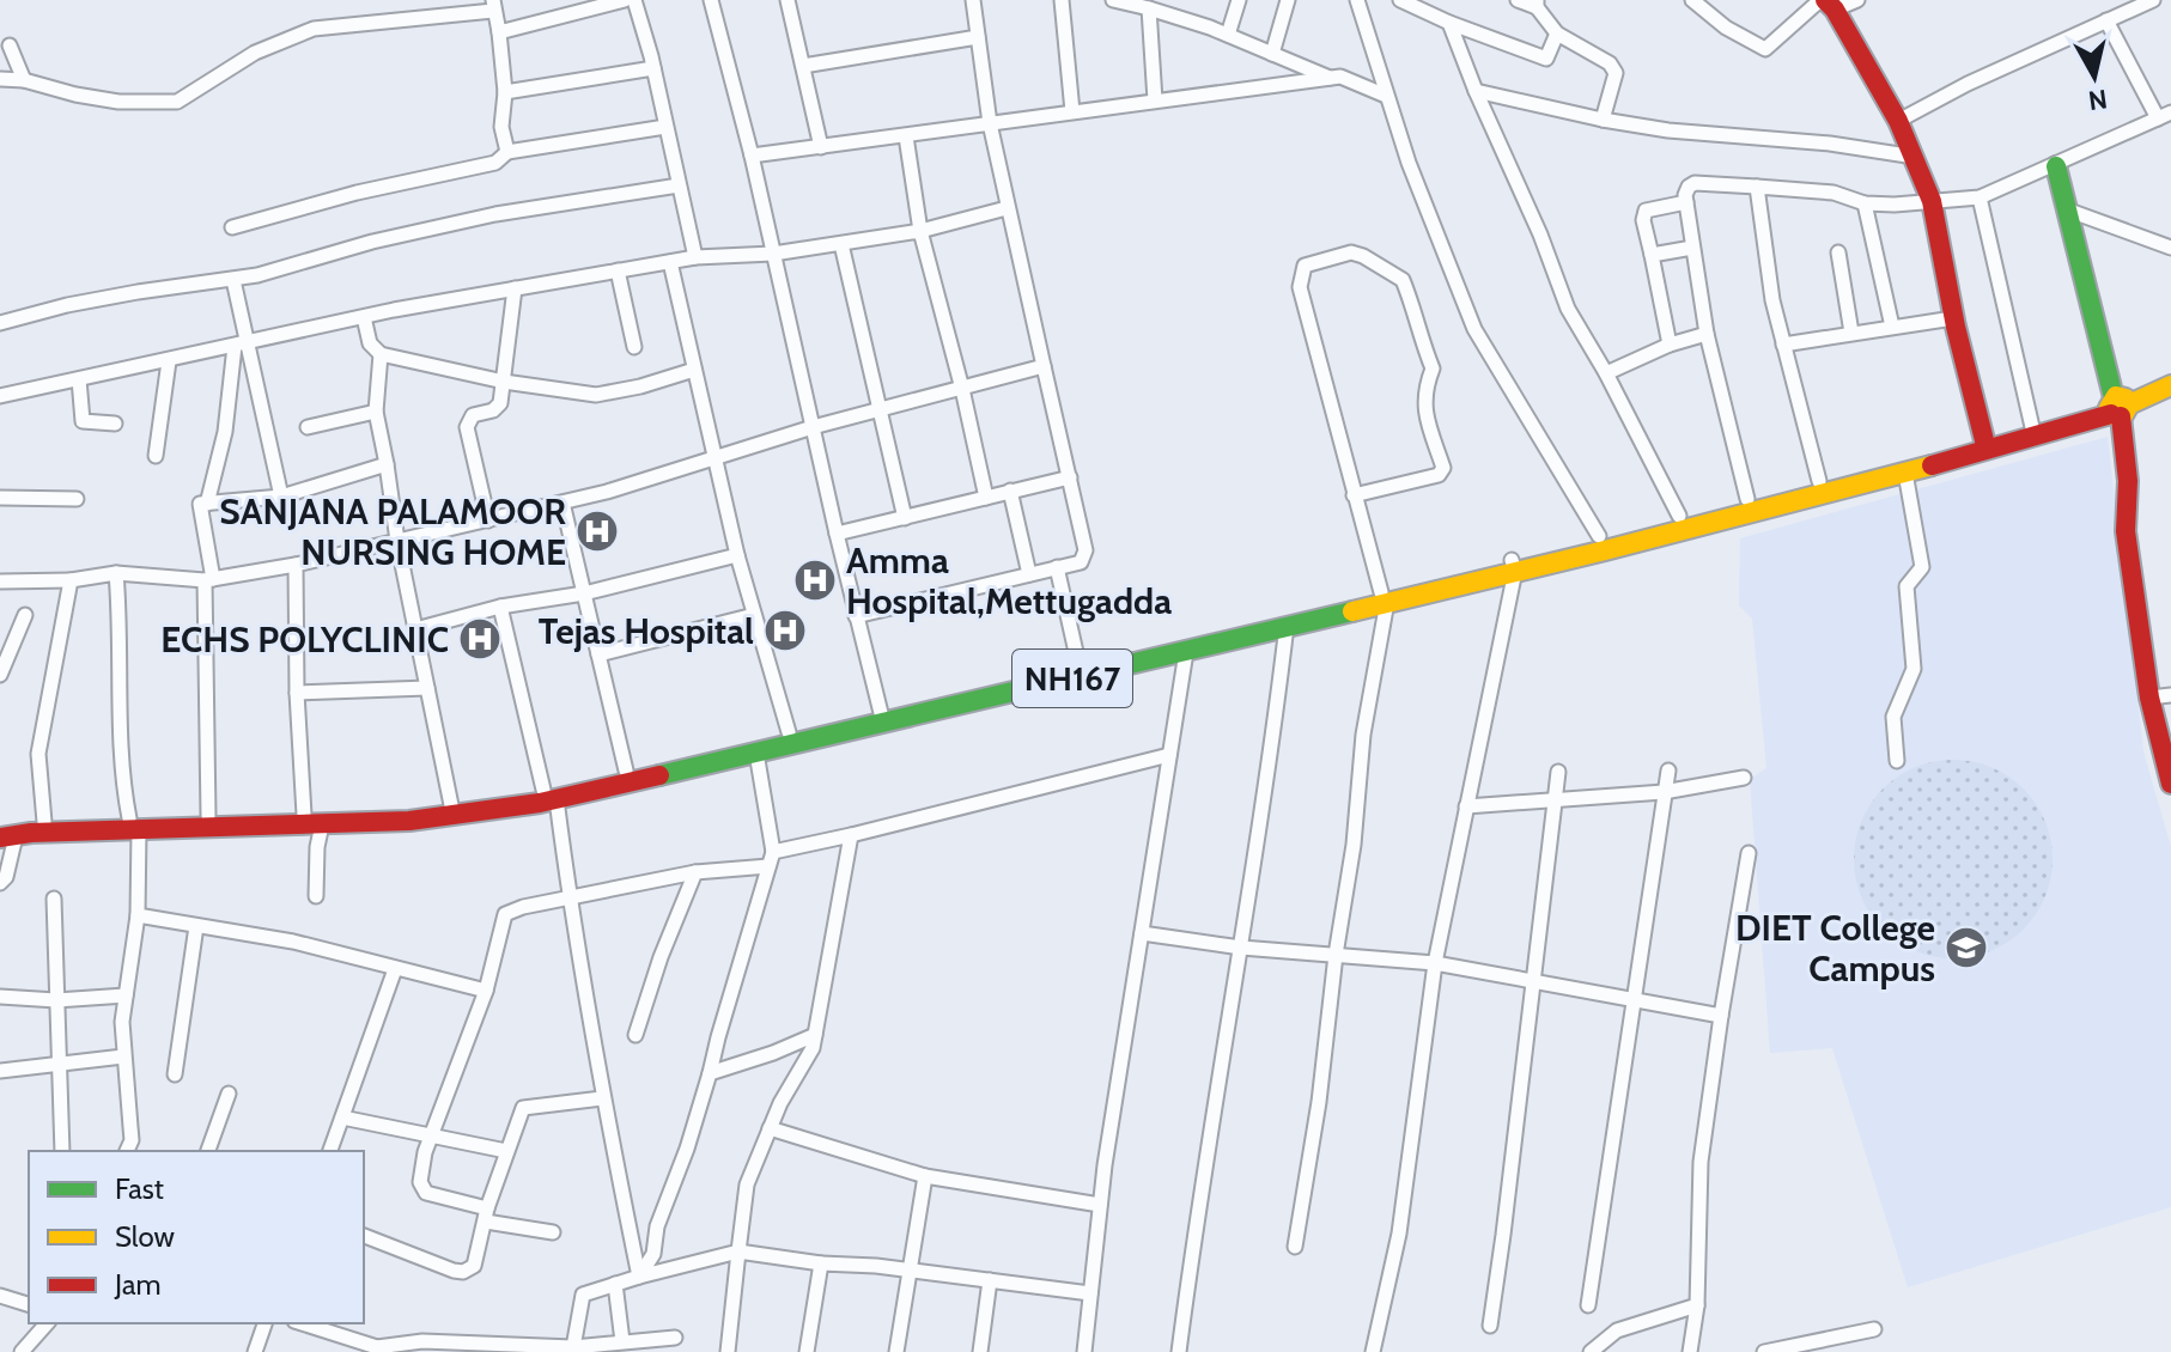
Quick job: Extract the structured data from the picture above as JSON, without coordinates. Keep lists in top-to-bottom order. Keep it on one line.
{"streets":{"main road":["NH167"]},"places":{"hospital":["SANJANA PALAMOOR NURSING HOME","Amma Hospital,Mettugadda","Tejas Hospital","ECHS POLYCLINIC"],"school or university":["DIET College Campus"]},"legend":["Fast","Slow","Jam"],"north":"bottom"}
